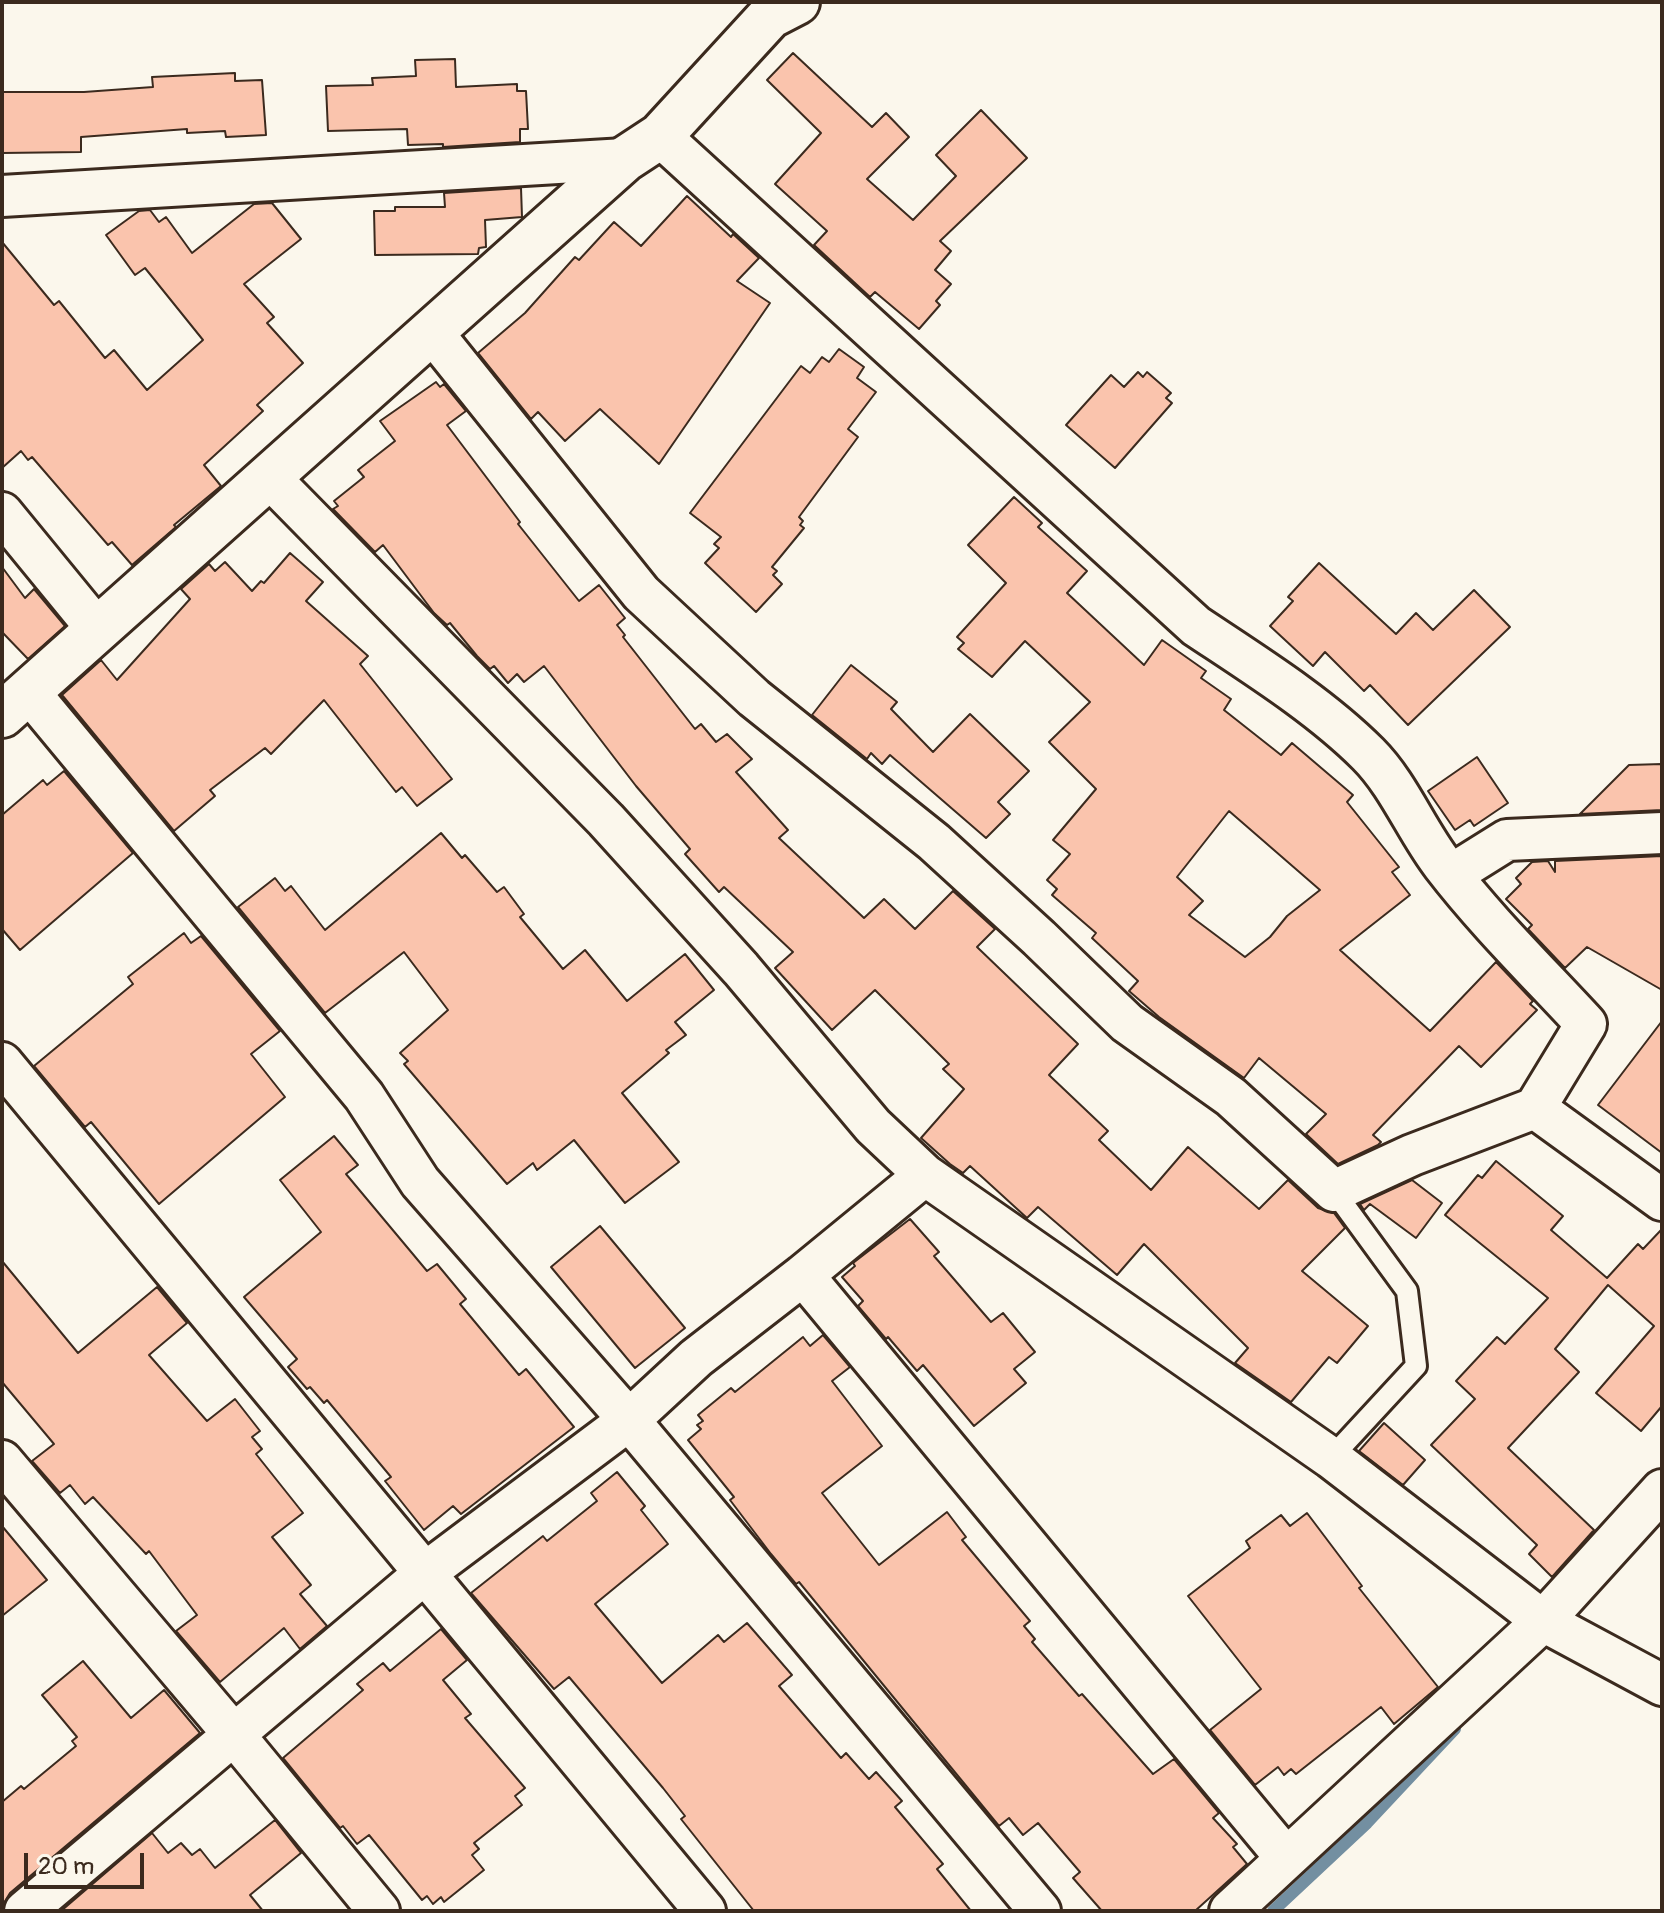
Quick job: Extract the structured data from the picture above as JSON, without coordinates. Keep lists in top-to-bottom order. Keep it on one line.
{"scale_bar":"20 m"}
